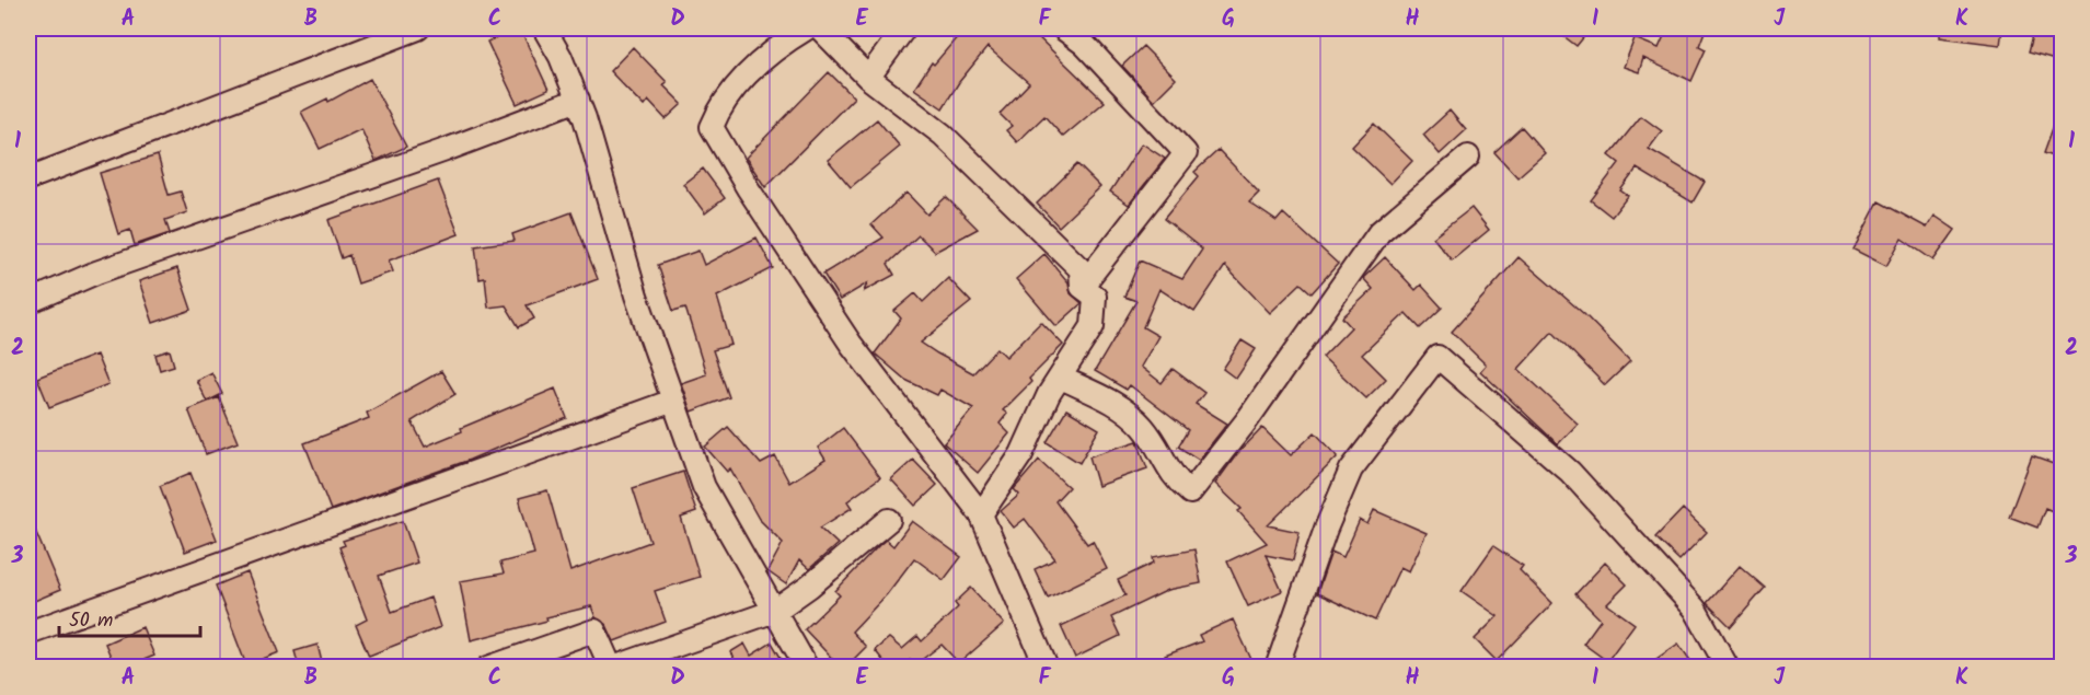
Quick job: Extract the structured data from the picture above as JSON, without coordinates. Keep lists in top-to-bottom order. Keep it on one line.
{"scale_bar":"50 m","grid":{"columns":["A","B","C","D","E","F","G","H","I","J","K"],"rows":["1","2","3"]}}
